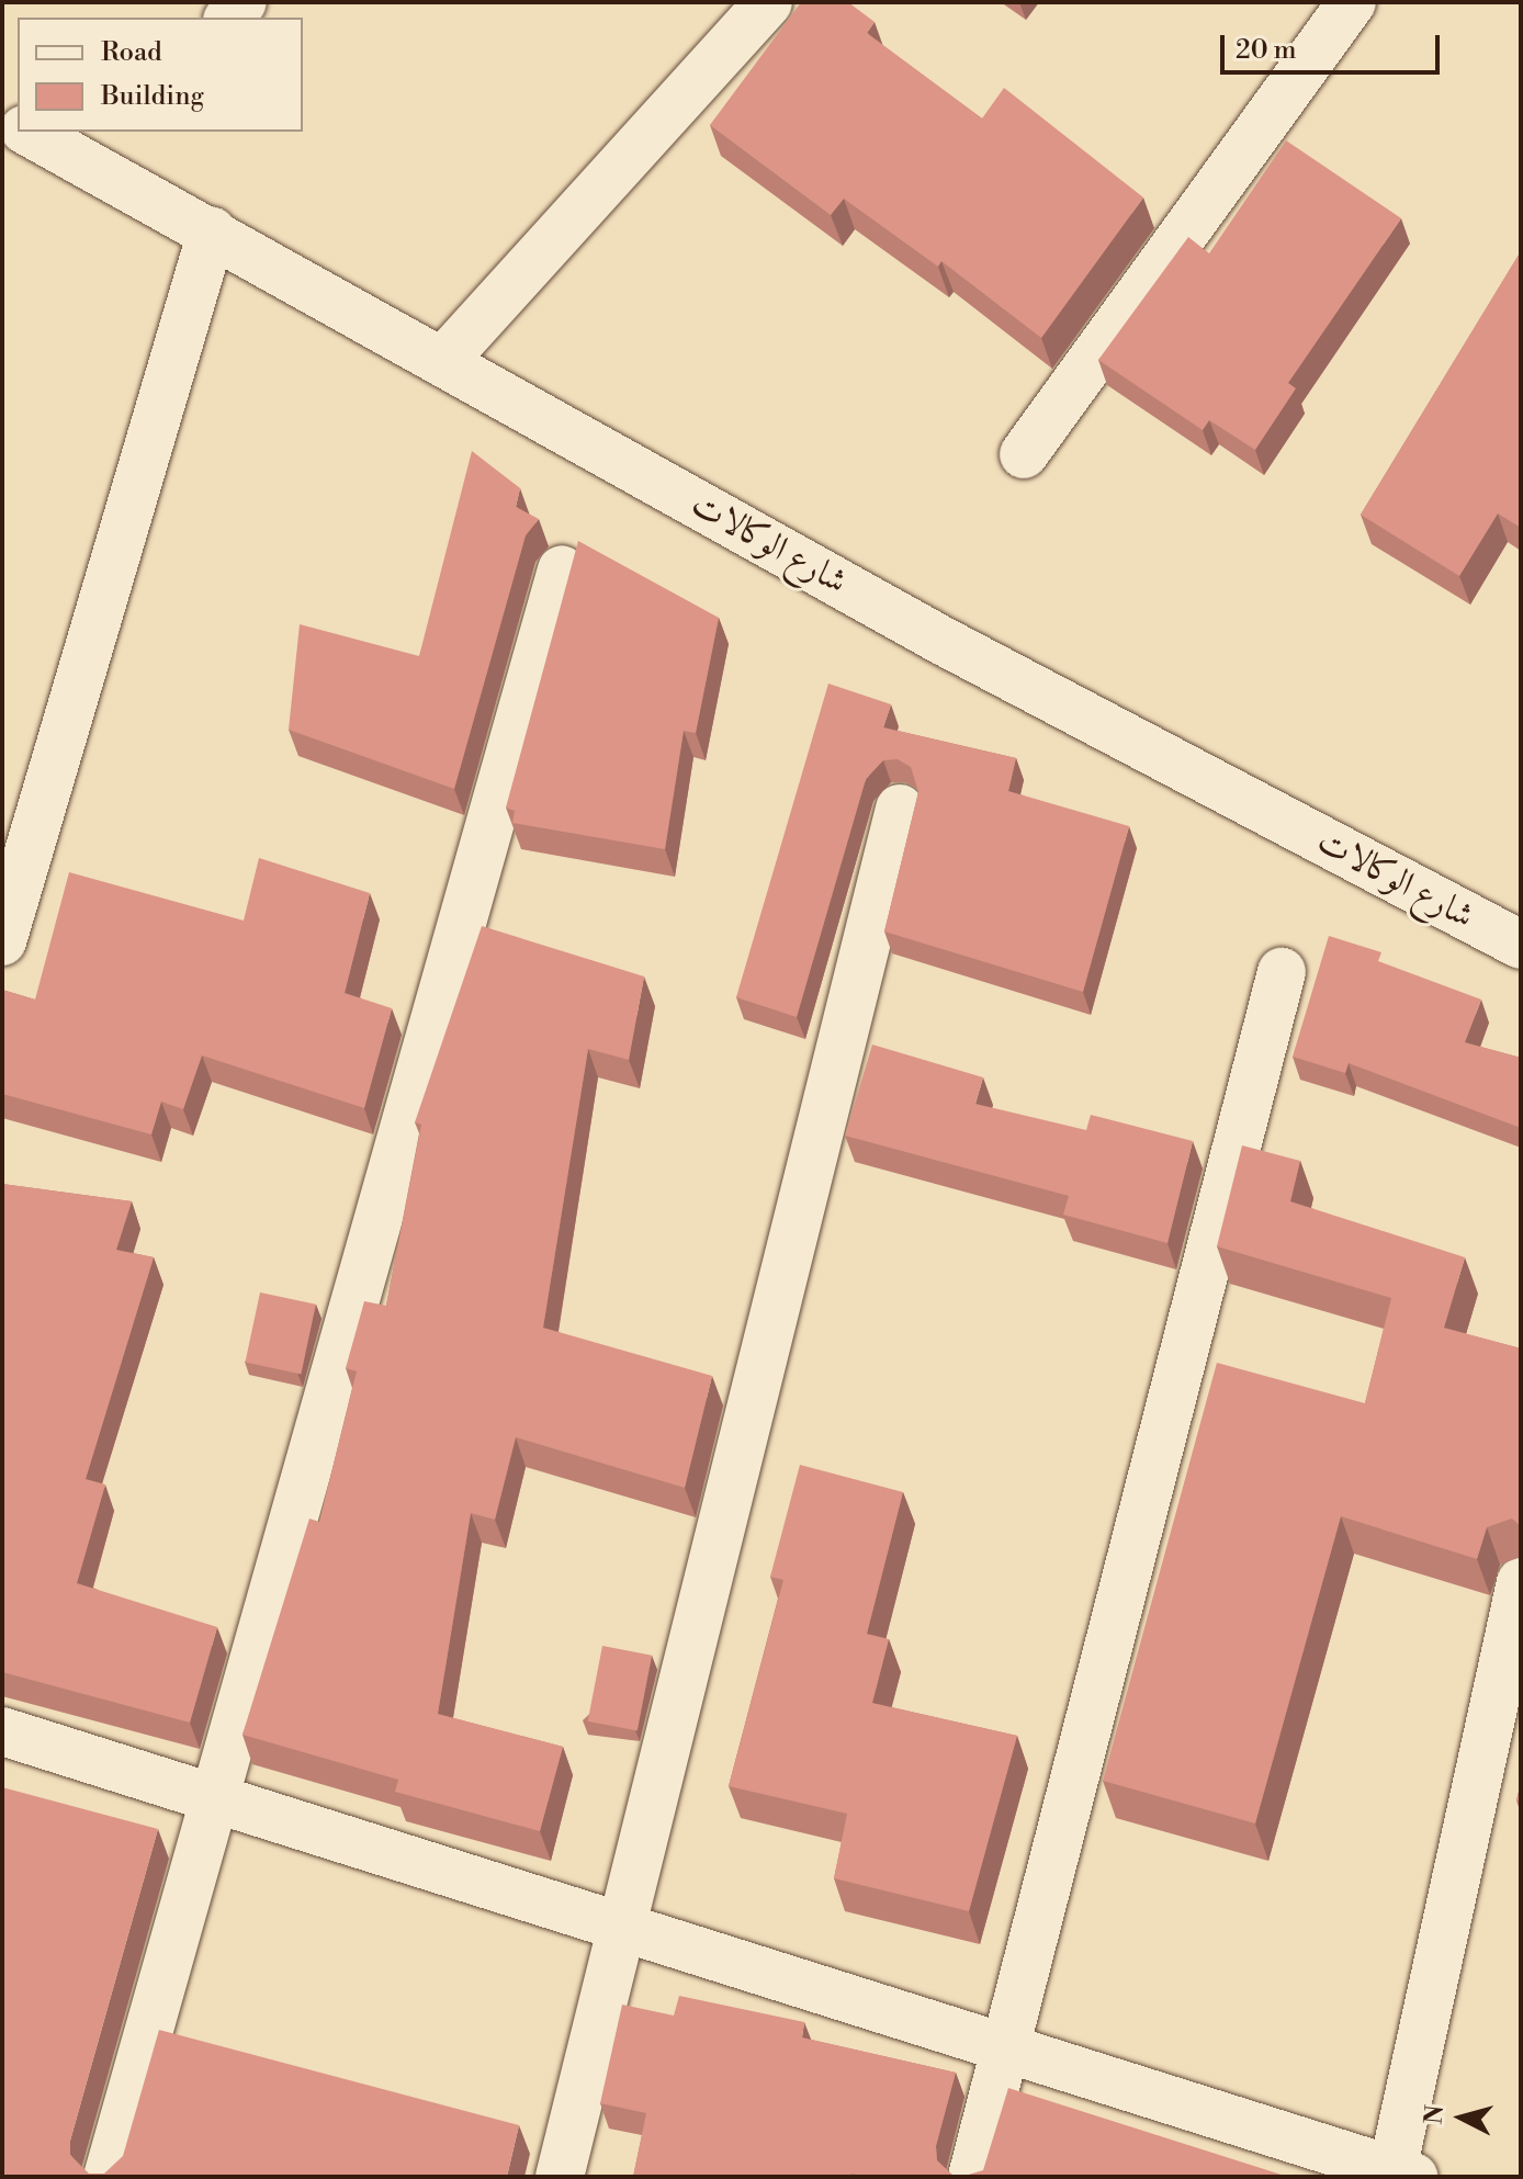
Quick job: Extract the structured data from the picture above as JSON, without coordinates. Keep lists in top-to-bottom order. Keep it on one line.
{"streets":{"street":["شارع الوكالات"]},"legend":["Road","Building"],"scale_bar":"20 m","north":"left"}
